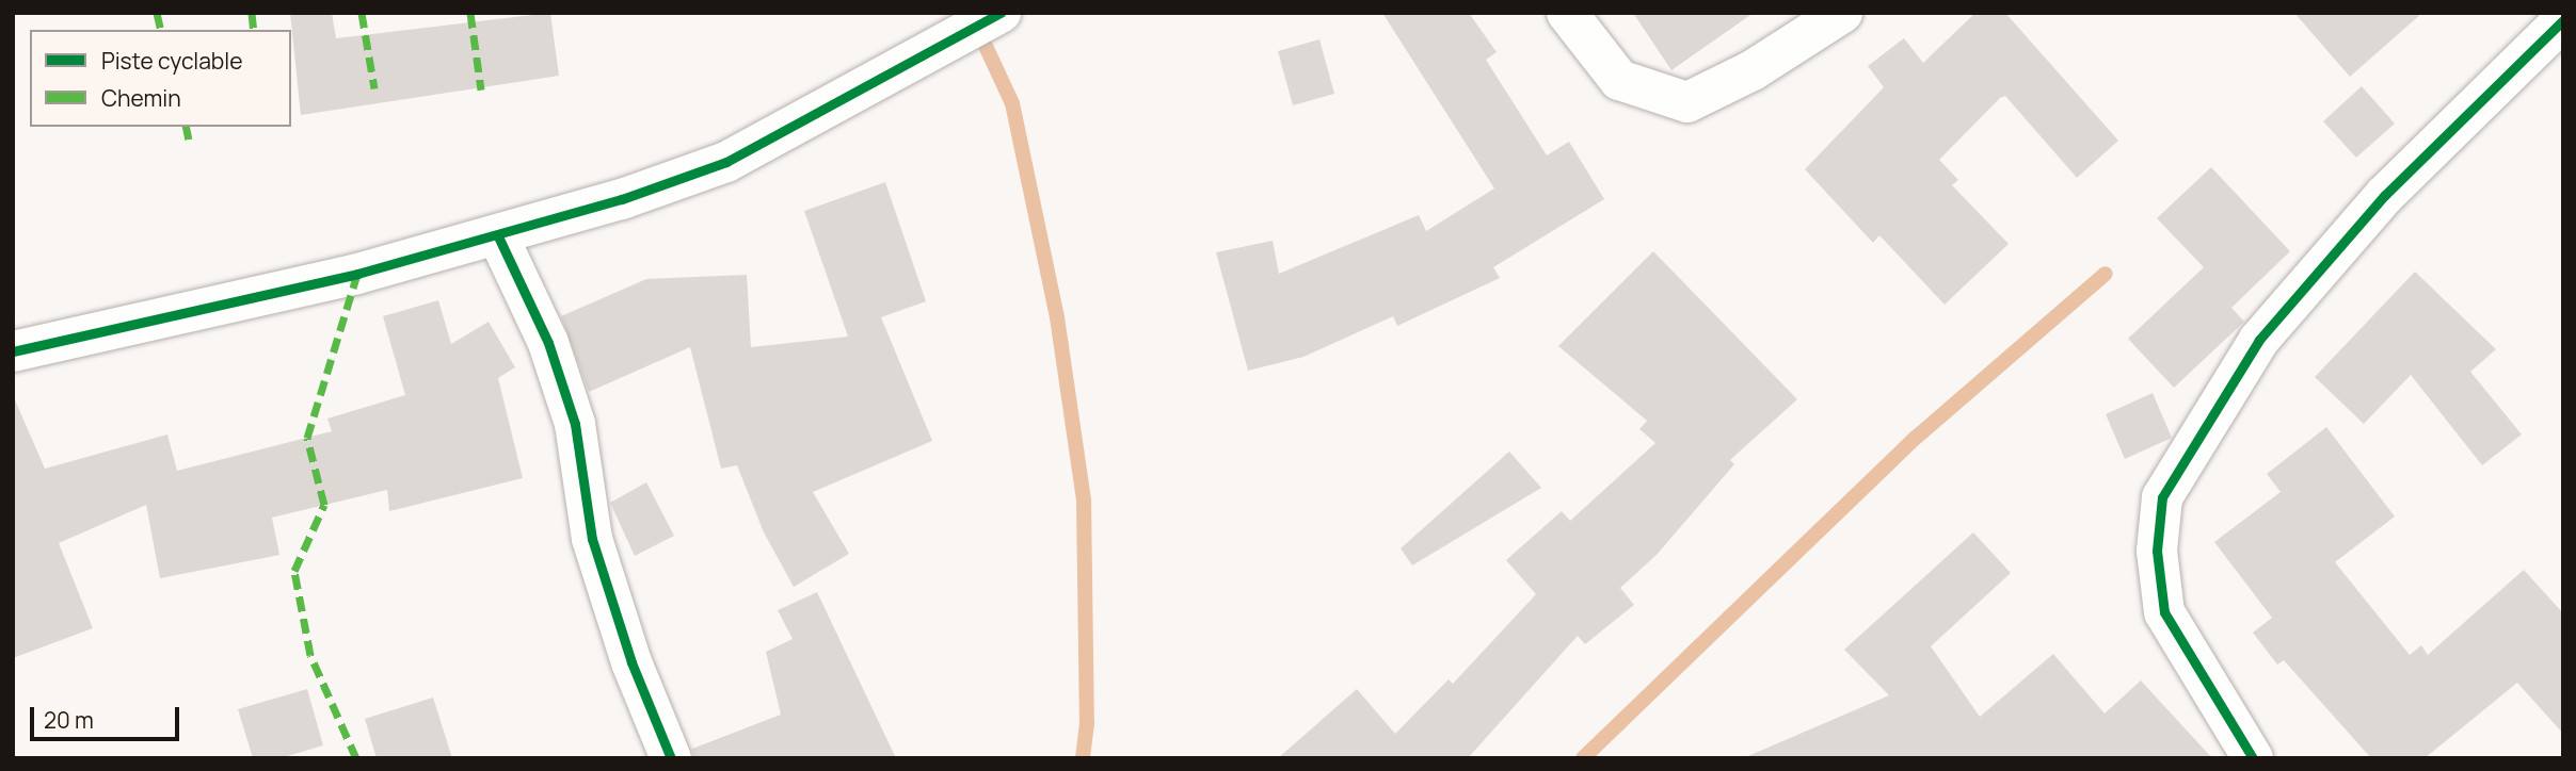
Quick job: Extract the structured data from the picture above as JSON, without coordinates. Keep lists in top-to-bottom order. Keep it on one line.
{"legend":["Piste cyclable","Chemin"],"scale_bar":"20 m"}
